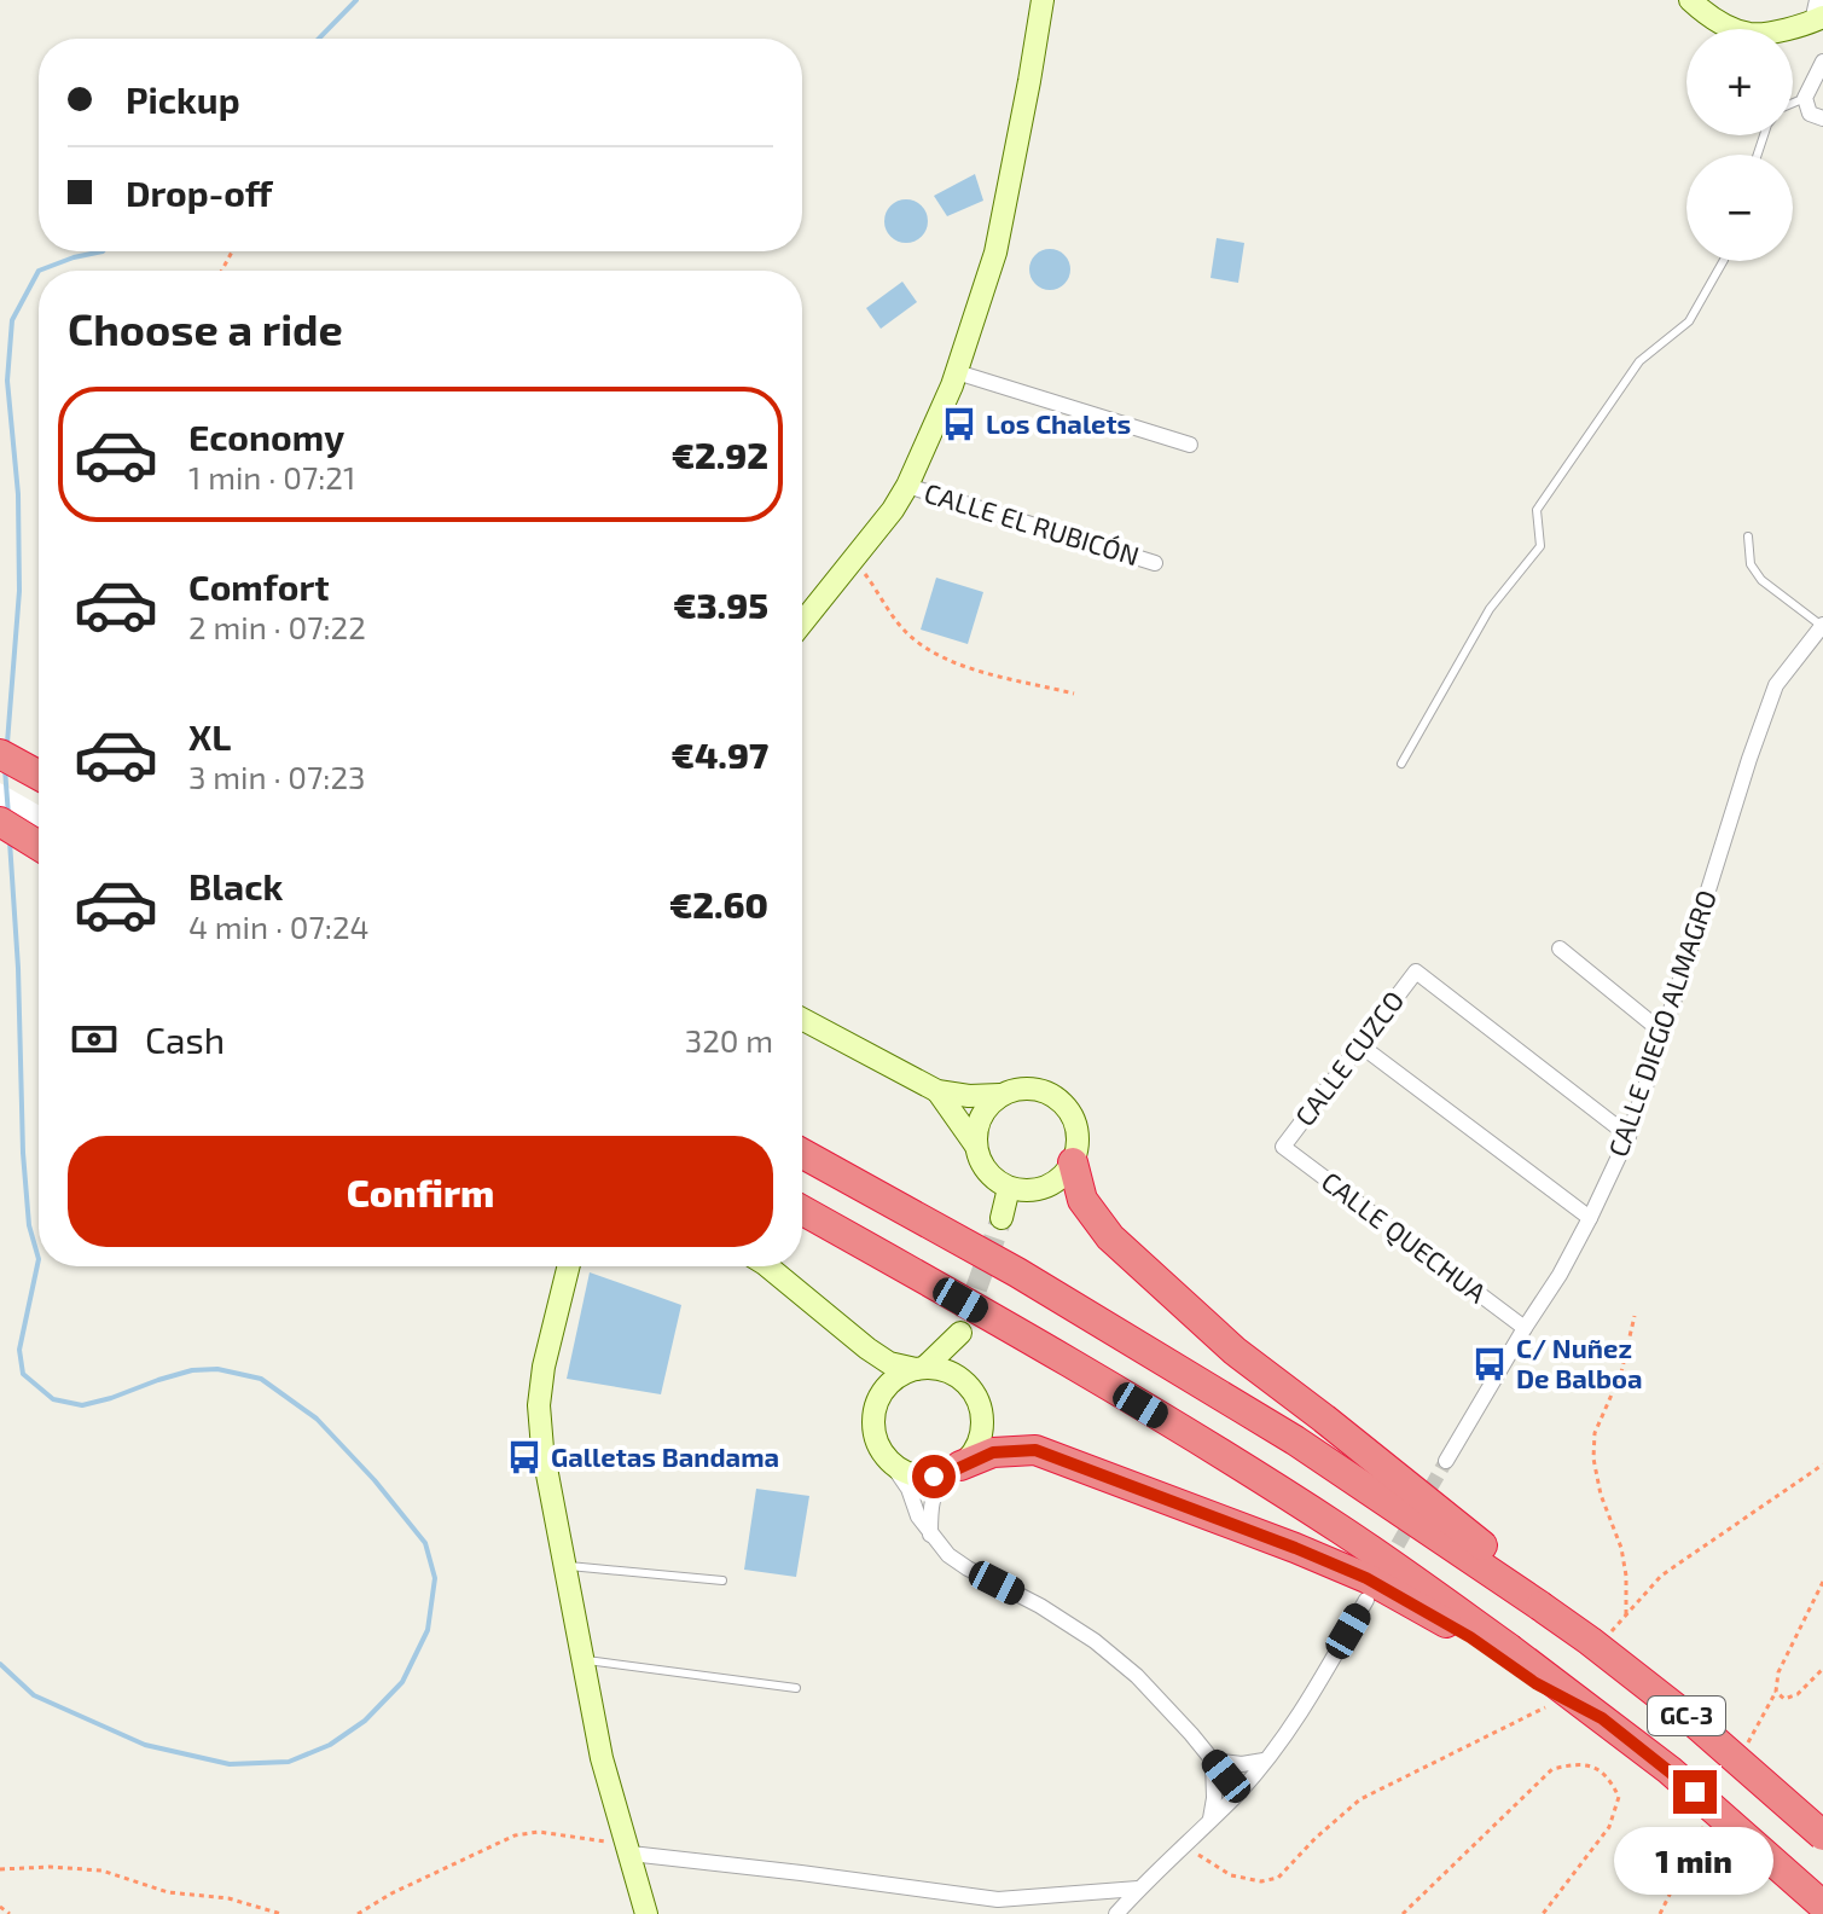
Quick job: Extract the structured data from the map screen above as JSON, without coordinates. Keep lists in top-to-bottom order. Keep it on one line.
{"streets":{"highway":["GC-3"],"street":["CALLE EL RUBICÓN","CALLE DIEGO ALMAGRO","CALLE CUZCO","CALLE QUECHUA"]},"crossings":[["CALLE DIEGO ALMAGRO","CALLE CUZCO"],["CALLE DIEGO ALMAGRO","CALLE QUECHUA"],["CALLE CUZCO","CALLE QUECHUA"]],"places":{"bus stop":["Los Chalets","C/ Nuñez De Balboa","Galletas Bandama"]},"page":{"map_buttons":["+","−"],"banner":["Pickup","Drop-off"],"heading":"Choose a ride","list":[{"name":"Economy","note":"1 min · 07:21","value":"€2.92"},{"name":"Comfort","note":"2 min · 07:22","value":"€3.95"},{"name":"XL","note":"3 min · 07:23","value":"€4.97"},{"name":"Black","note":"4 min · 07:24","value":"€2.60"}],"pay":["Cash","320 m"],"buttons":"Confirm","bubble":"1 min"}}
